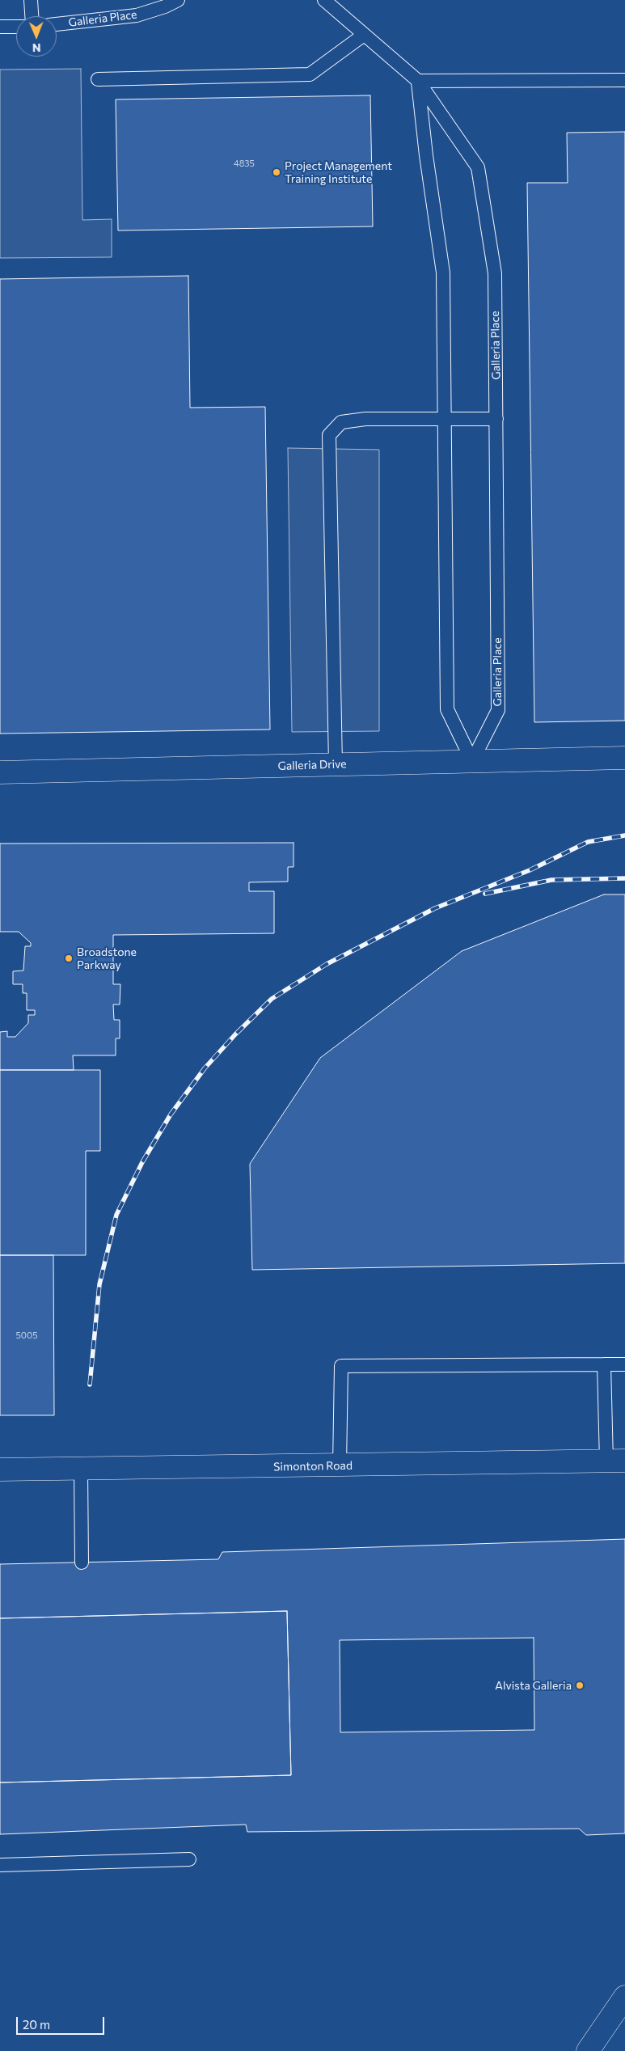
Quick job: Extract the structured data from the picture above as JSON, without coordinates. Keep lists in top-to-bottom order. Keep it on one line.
{"streets":{"street":["Galleria Drive","Simonton Road"],"lane":["Galleria Place"]},"crossings":[["Galleria Place","Galleria Drive"]],"places":["Project Management Training Institute","Broadstone Parkway","Alvista Galleria"],"house_numbers":["4835","5005"],"scale_bar":"20 m","north":"bottom"}
